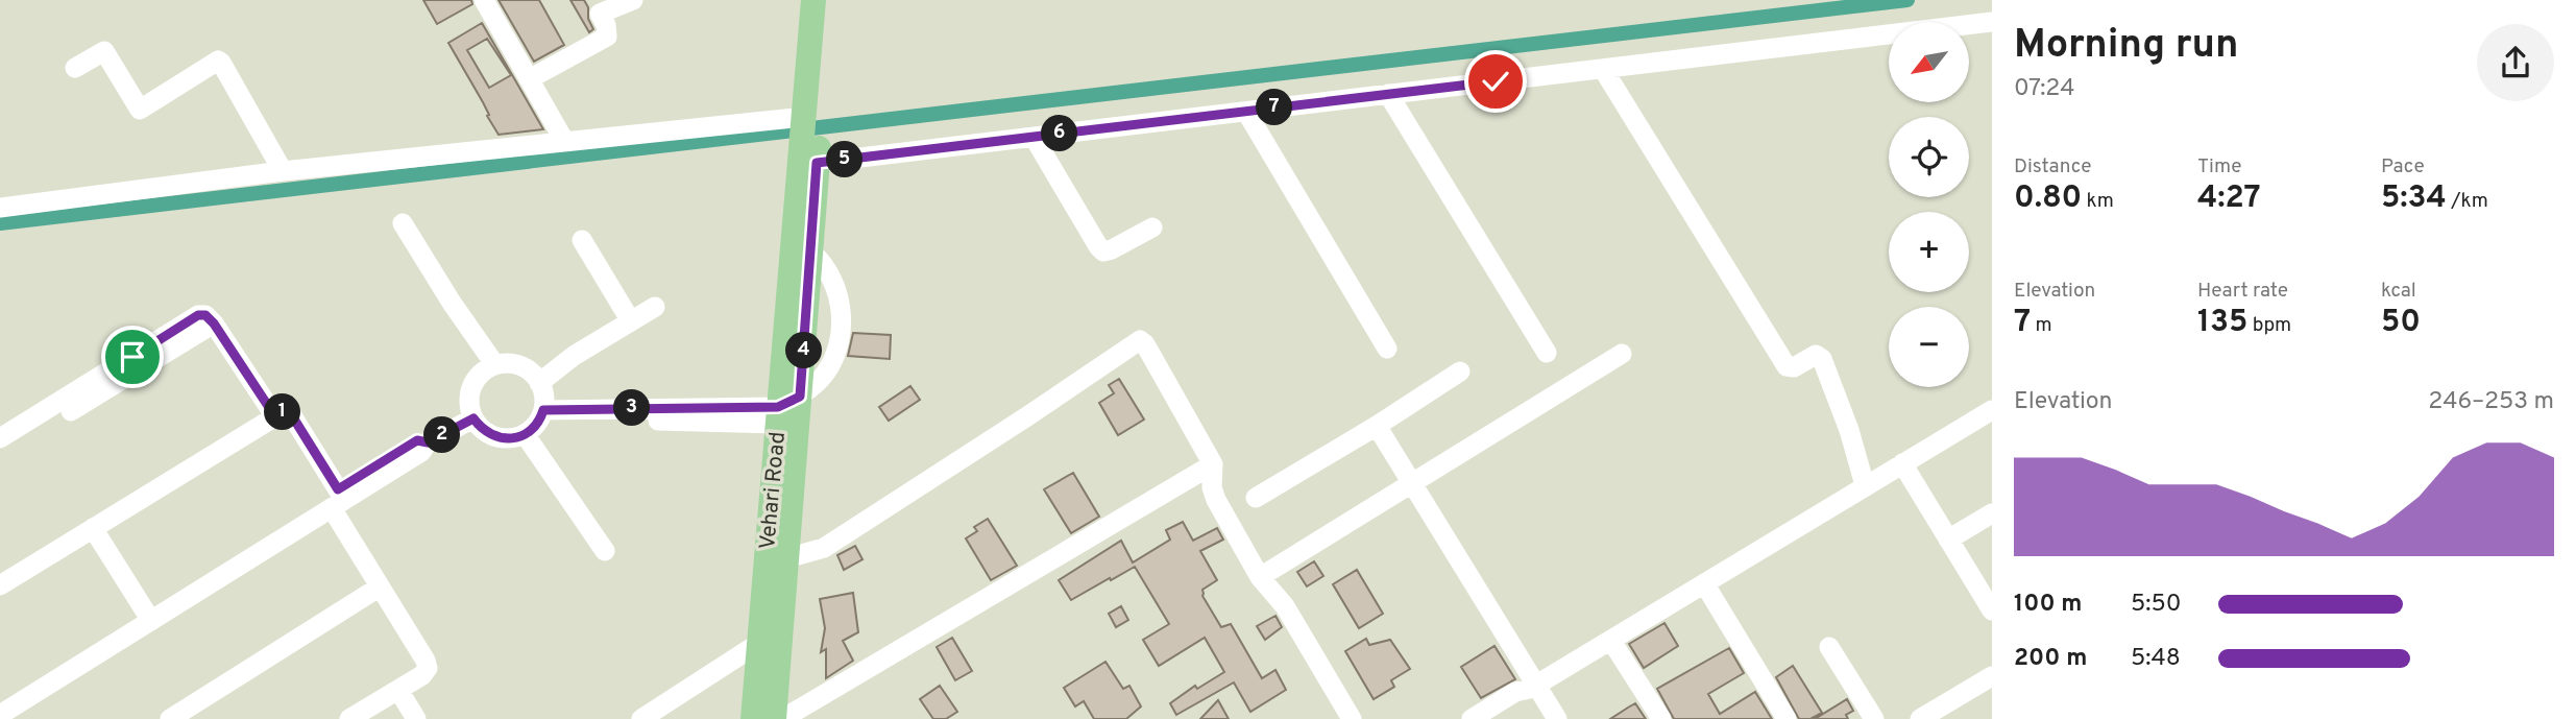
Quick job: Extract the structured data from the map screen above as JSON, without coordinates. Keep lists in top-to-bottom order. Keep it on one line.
{"streets":{"main road":["Vehari Road"]},"north":"bottom left","page":{"heading":["Morning run","07:24"],"map_buttons":["+","−"],"pins":["7","6","5","4","3","1","2"],"stats":[["Distance","0.80 km"],["Time","4:27"],["Pace","5:34 /km"],["Elevation","7 m"],["Heart rate","135 bpm"],["kcal","50"]],"chart":["Elevation","246–253 m"],"list":[{"name":"100 m","note":"5:50"},{"name":"200 m","note":"5:48"}]}}
